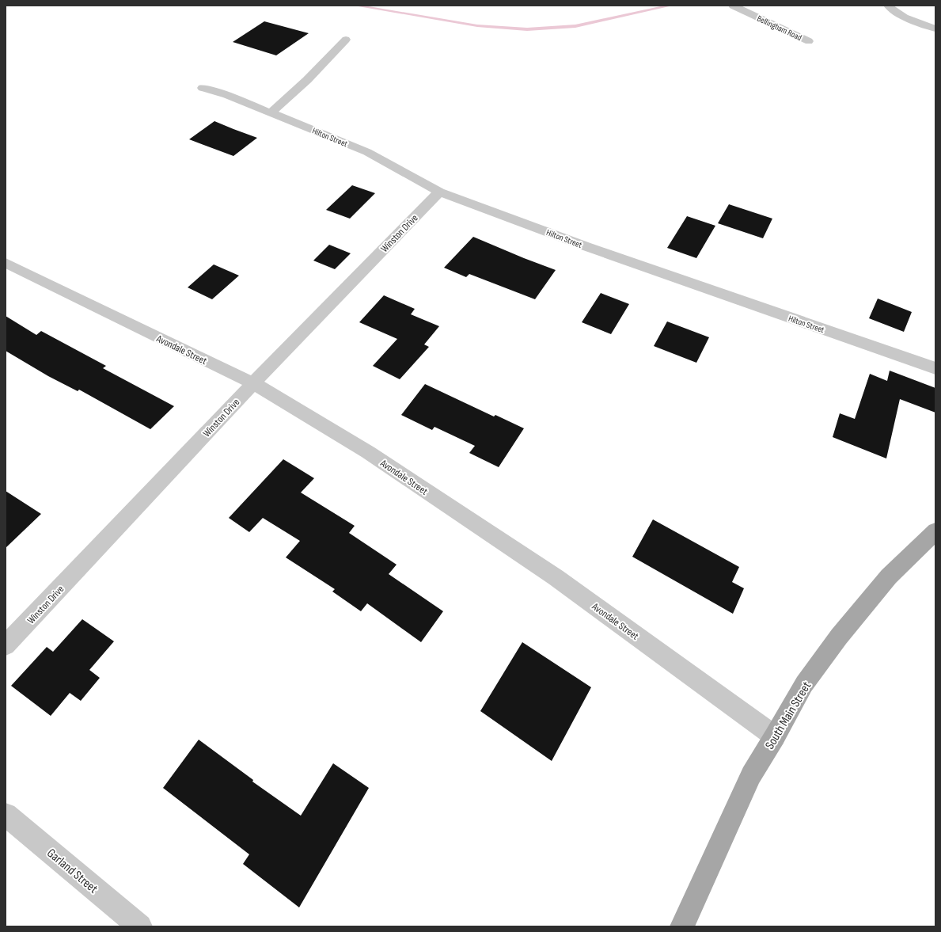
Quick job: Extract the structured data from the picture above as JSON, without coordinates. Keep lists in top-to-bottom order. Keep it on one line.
{"streets":{"main road":["South Main Street"],"street":["Bellingham Road","Hilton Street","Winston Drive","Avondale Street","Garland Street"]},"crossings":[["Hilton Street","Winston Drive"],["Winston Drive","Avondale Street"],["Avondale Street","South Main Street"]]}
